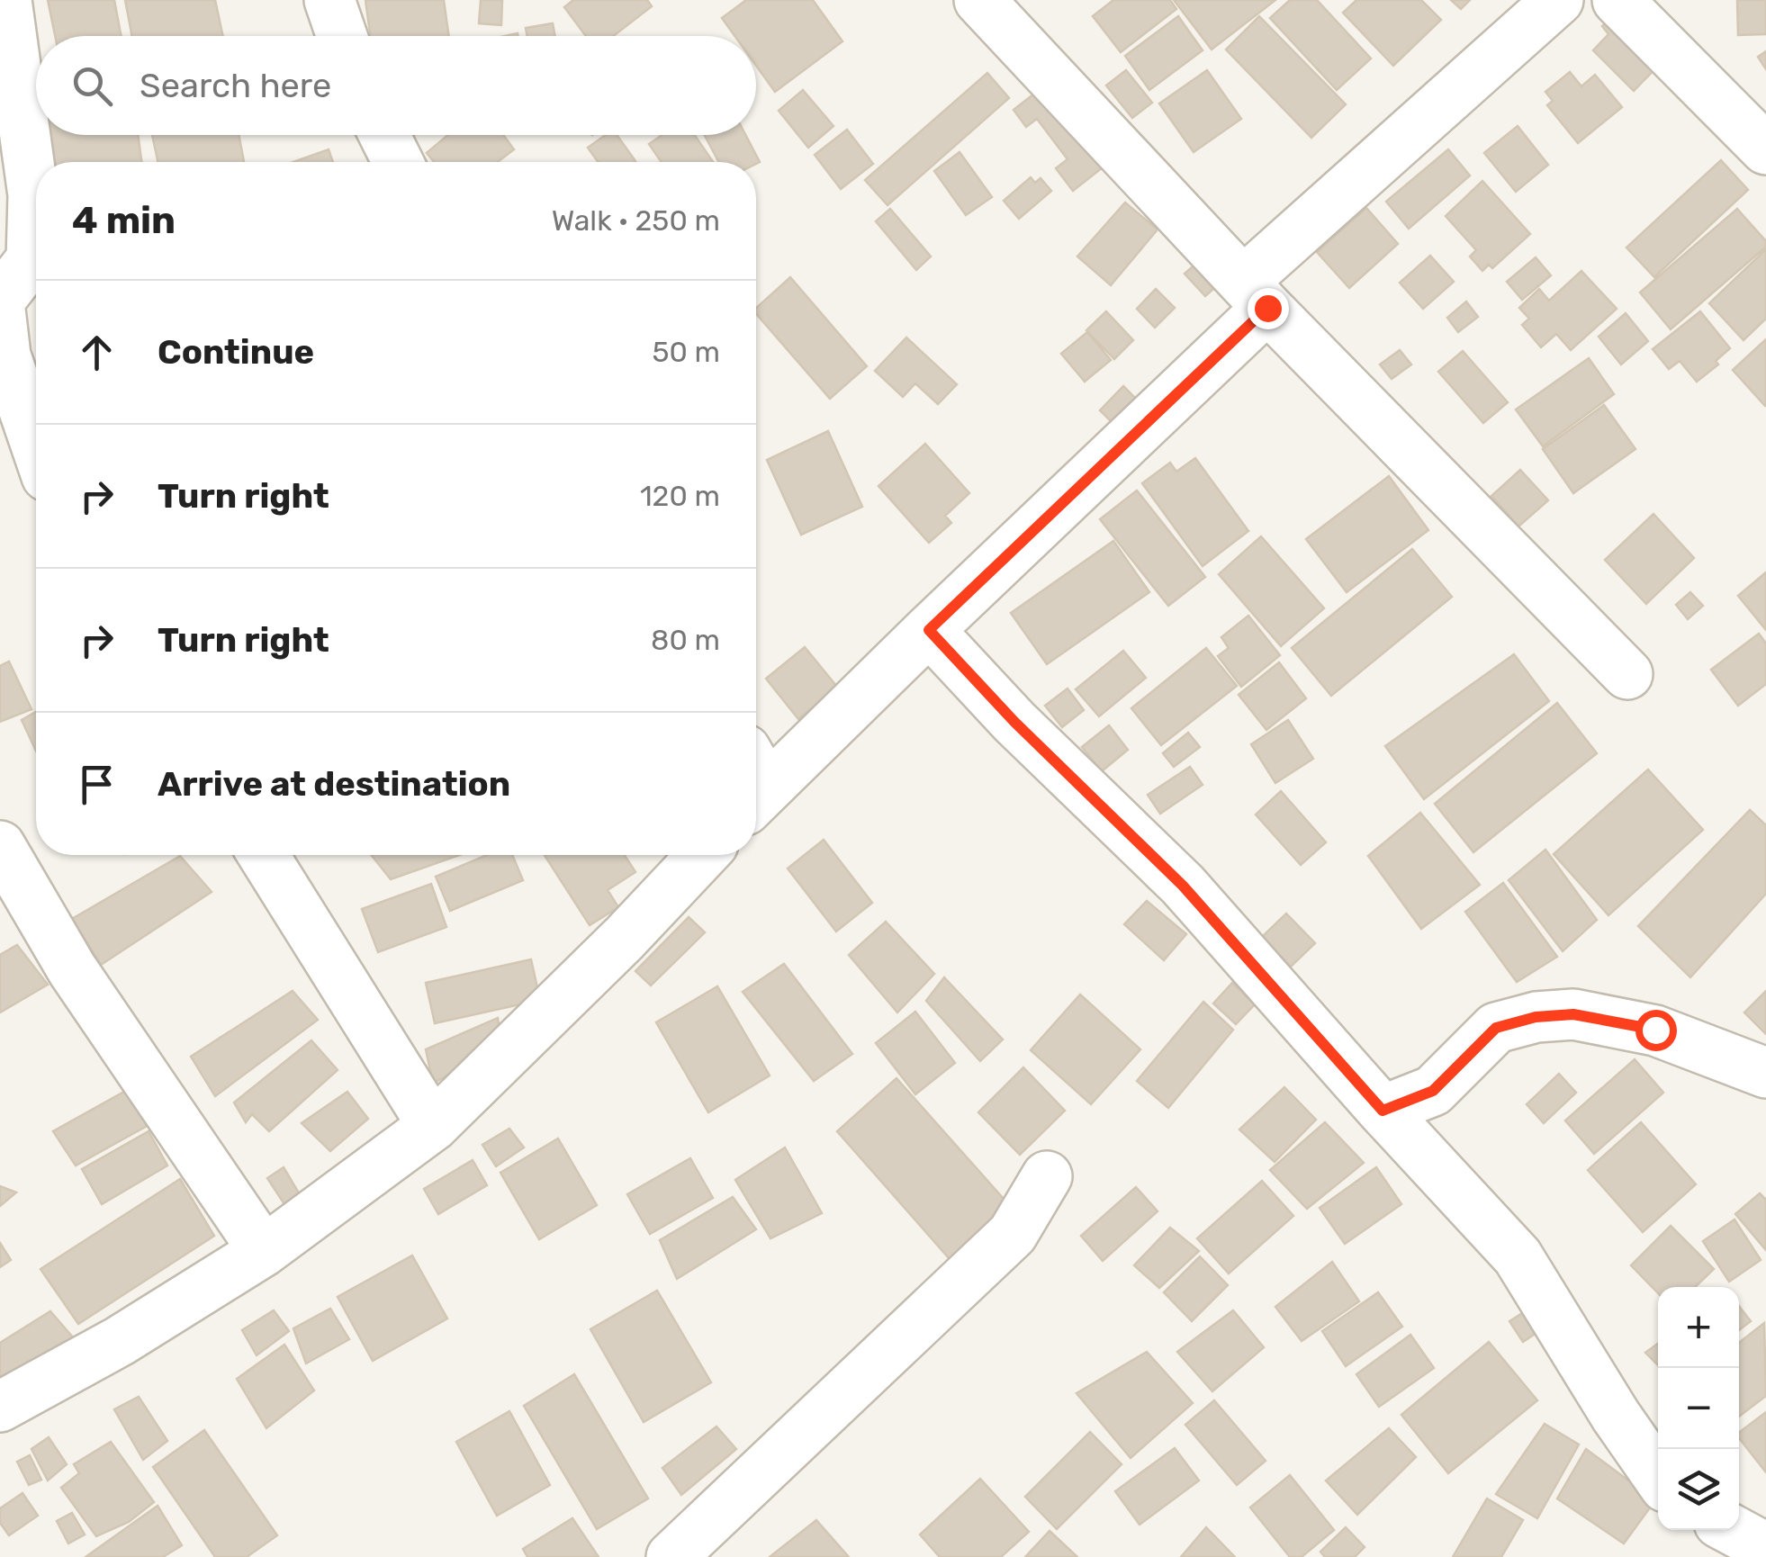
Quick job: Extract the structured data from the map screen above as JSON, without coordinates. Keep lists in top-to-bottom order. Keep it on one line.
{"page":{"search":"Search here","heading":["4 min","Walk · 250 m"],"list":[["Continue","50 m"],["Turn right","120 m"],["Turn right","80 m"],"Arrive at destination"],"map_buttons":["+","−"]}}
